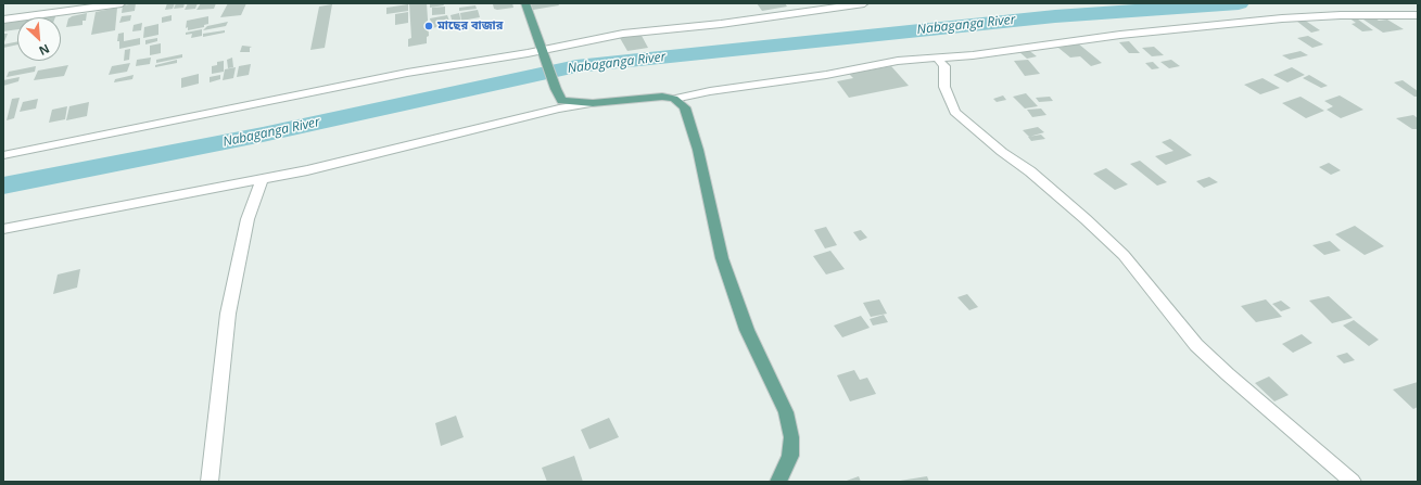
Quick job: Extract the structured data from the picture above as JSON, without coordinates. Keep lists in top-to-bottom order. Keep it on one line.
{"water":["Nabaganga River"],"places":["মাছের বাজার"],"north":"bottom right"}
